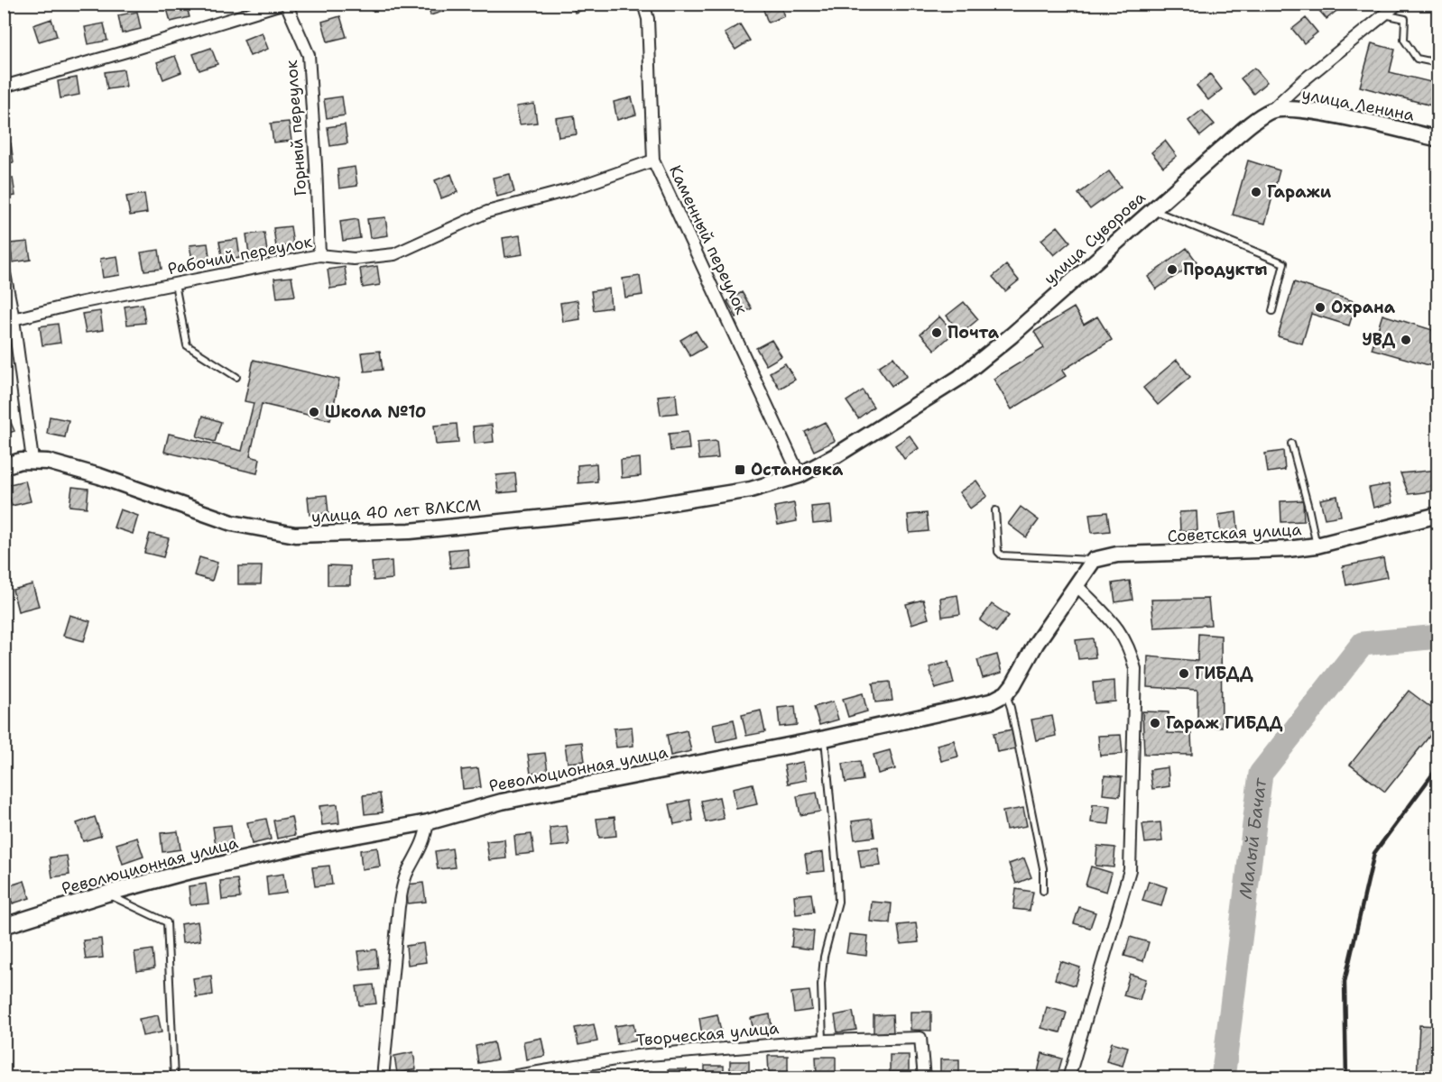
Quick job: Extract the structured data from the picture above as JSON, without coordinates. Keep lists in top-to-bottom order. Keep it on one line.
{"streets":{"street":["улица Ленина","Горный переулок","улица Суворова","Каменный переулок","Рабочий переулок","улица 40 лет ВЛКСМ","Советская улица","Революционная улица","Творческая улица"]},"crossings":[["улица Ленина","улица Суворова"],["Горный переулок","Рабочий переулок"],["улица Суворова","Каменный переулок"],["улица Суворова","улица 40 лет ВЛКСМ"],["Каменный переулок","Рабочий переулок"],["Каменный переулок","улица 40 лет ВЛКСМ"]],"water":["Малый Бачат"],"places":{"other":["Гаражи","Продукты","Охрана","Почта","УВД","Школа №10","ГИБДД","Гараж ГИБДД"],"transit":["Остановка"]}}
